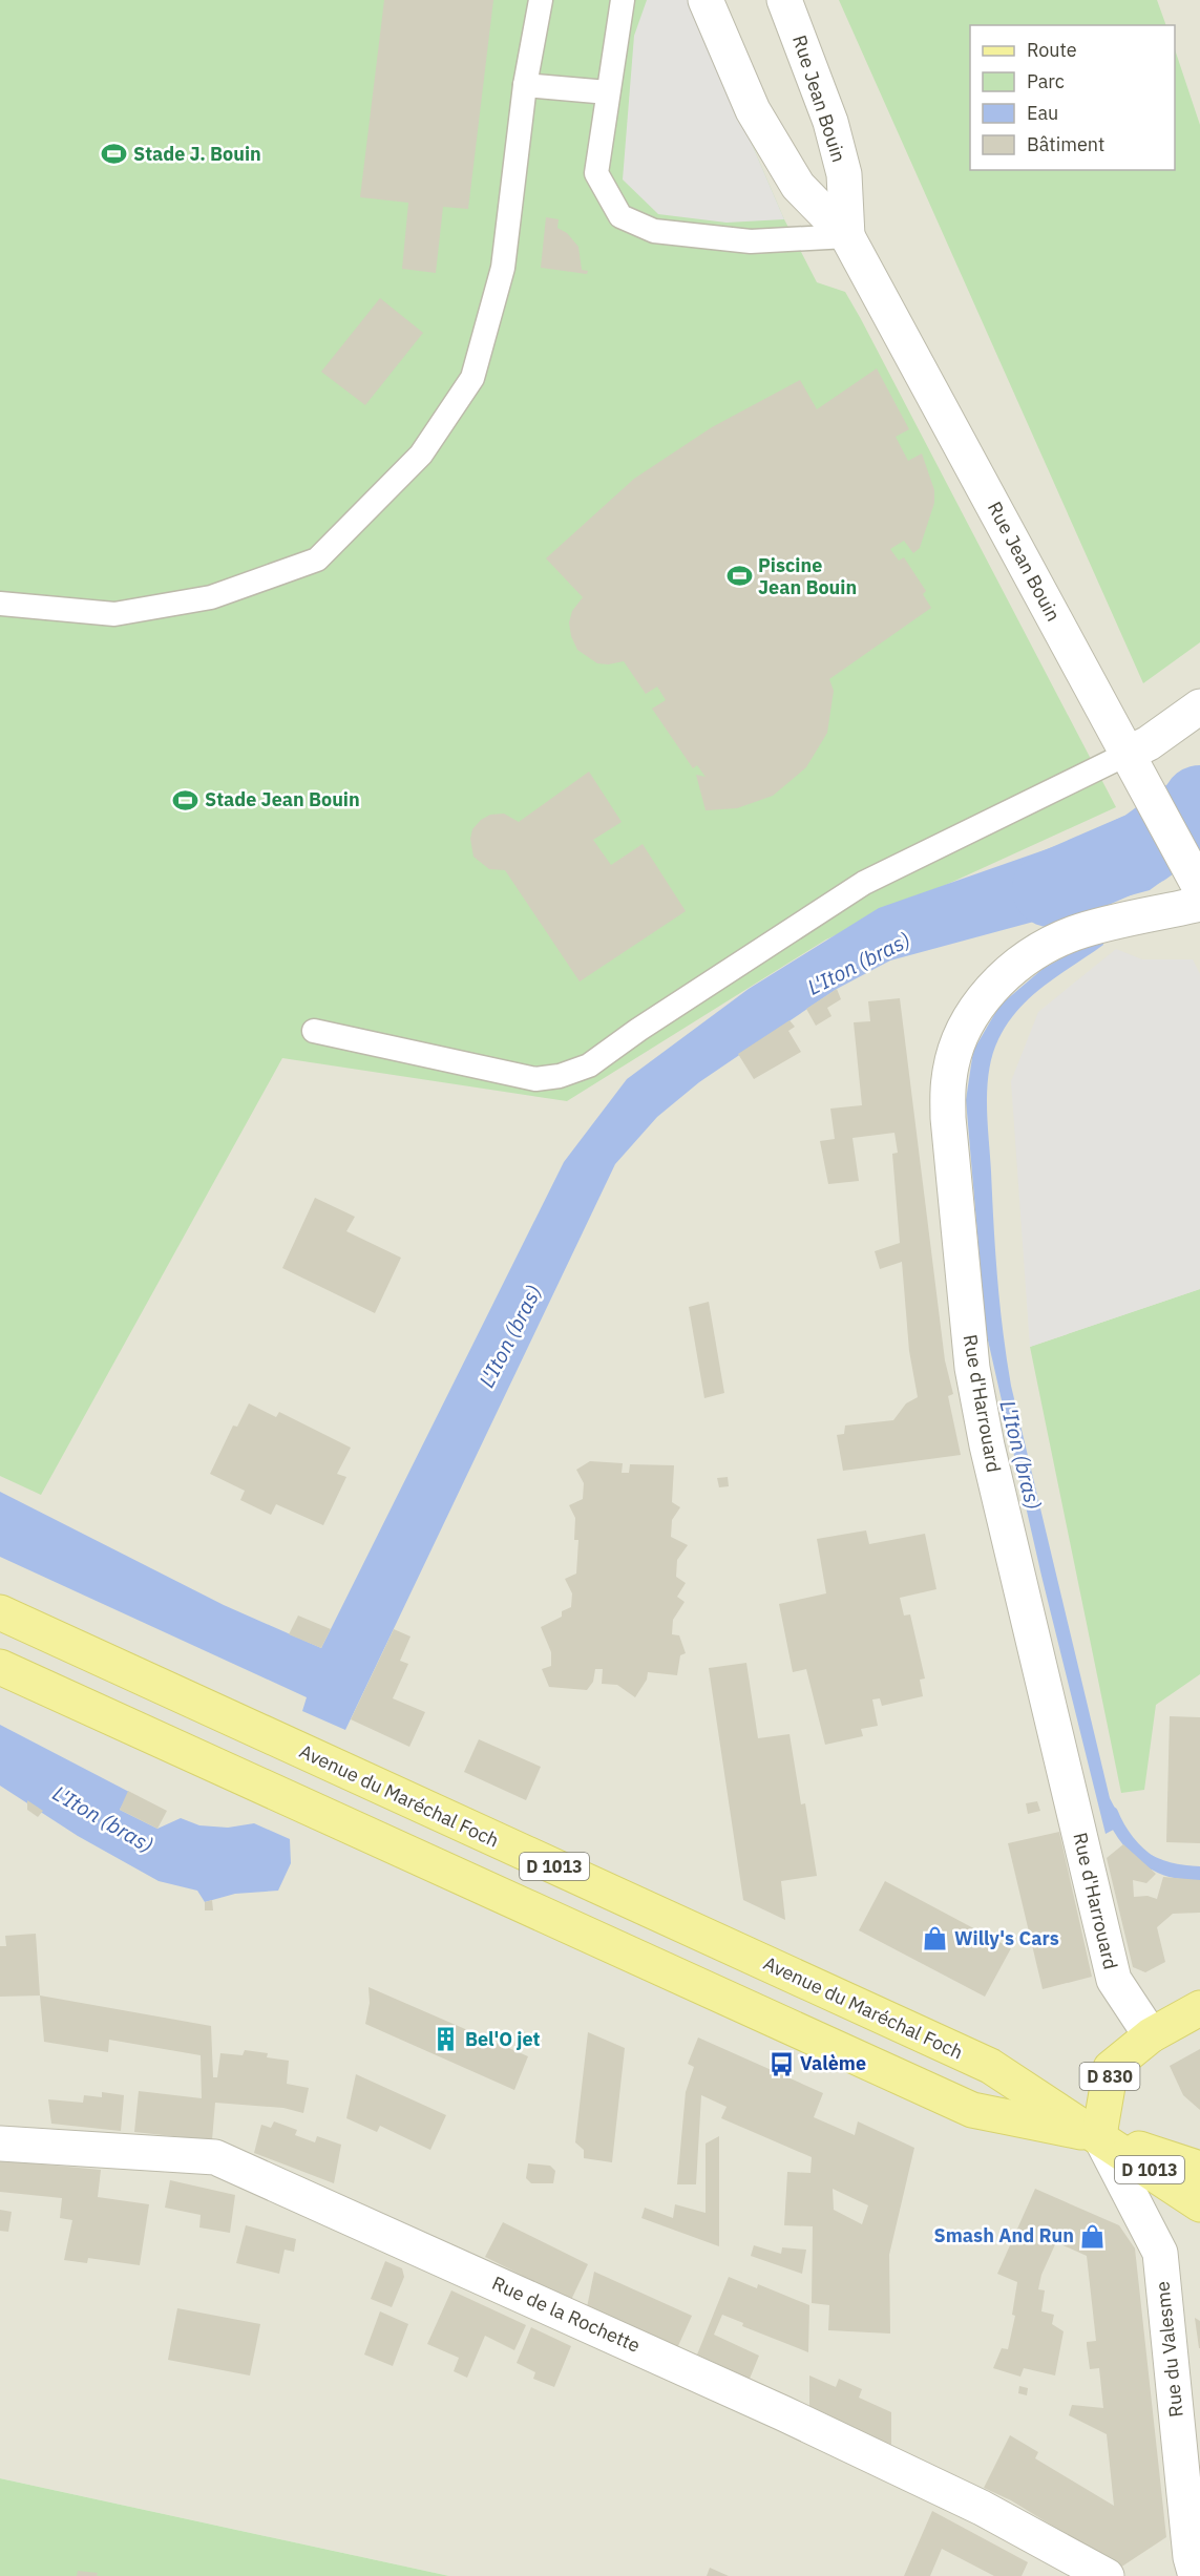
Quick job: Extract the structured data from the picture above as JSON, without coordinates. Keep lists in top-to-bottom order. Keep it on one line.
{"streets":{"main road":["Avenue du Maréchal Foch","D 1013","D 830"],"street":["Rue Jean Bouin","Rue d'Harrouard","Rue de la Rochette","Rue du Valesme"]},"crossings":[["Rue Jean Bouin","Rue d'Harrouard"],["Rue d'Harrouard","D 830"],["Avenue du Maréchal Foch","D 830"],["Avenue du Maréchal Foch","Rue du Valesme"],["D 830","Rue du Valesme"]],"water":["L'Iton (bras)"],"places":{"sports":["Stade J. Bouin","Piscine Jean Bouin","Stade Jean Bouin"],"shop":["Willy's Cars","Smash And Run"],"building":["Bel'O jet"],"bus stop":["Valème"]},"legend":["Route","Parc","Eau","Bâtiment"]}
